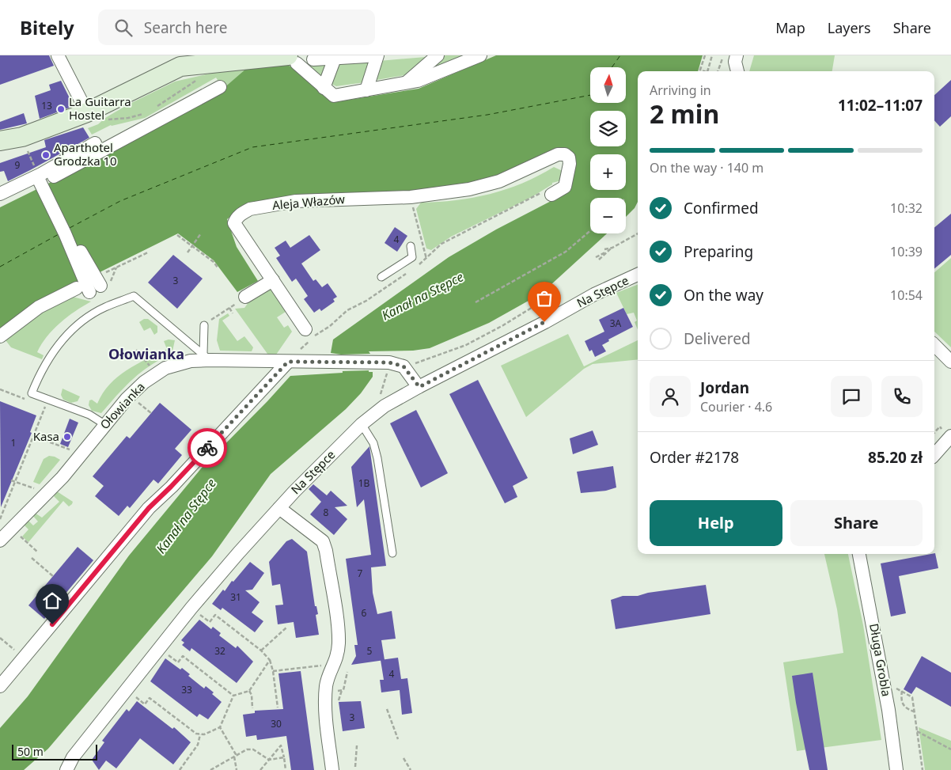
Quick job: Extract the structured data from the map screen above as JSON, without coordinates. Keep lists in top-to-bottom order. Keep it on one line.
{"streets":{"street":["Aleja Włazów","Na Stępce","Ołowianka","Długa Grobla"]},"crossings":[["Na Stępce","Ołowianka"]],"districts":["Ołowianka"],"water":["Kanał na Stępce"],"places":["La Guitarra Hostel","Aparthotel Grodzka 10","Kasa"],"house_numbers":["13","9","4","3","3A","1","1B","8","7","31","6","32","5","4","33","3","30"],"scale_bar":"50 m","north":"top","page":{"header":"Bitely","search":"Search here","nav":["Map","Layers","Share"],"map_buttons":["+","−"],"heading":["2 min","Arriving in","11:02–11:07"],"panel":["Jordan","Courier · 4.6","Order #2178","85.20 zł"],"bar":"On the way · 140 m","list":[["Confirmed","10:32"],["Preparing","10:39"],["On the way","10:54"],"Delivered"],"buttons":["Help","Share"],"scale":"50 m"}}
